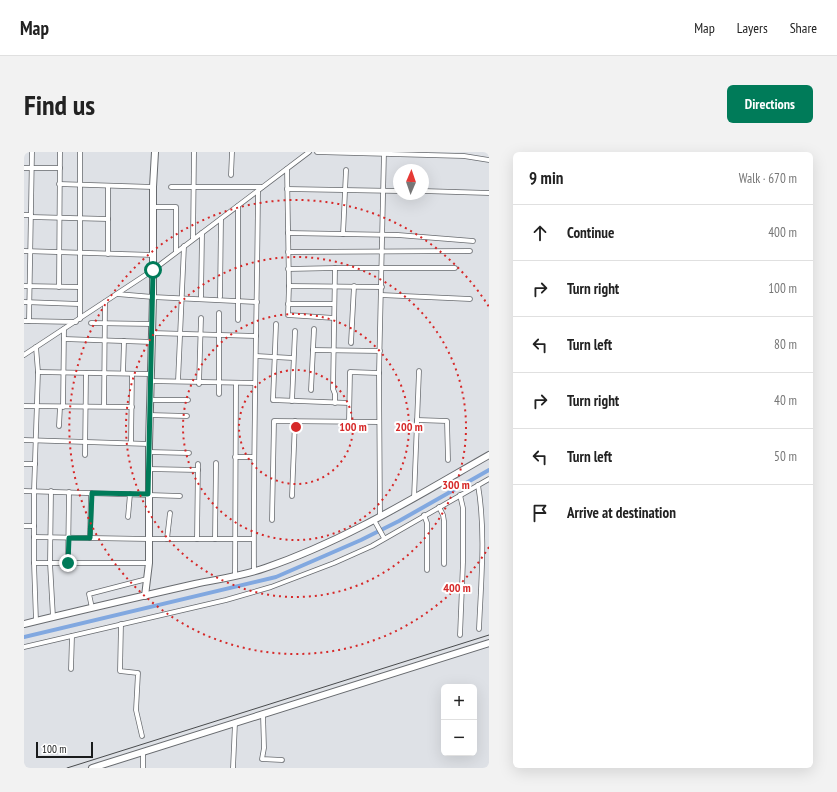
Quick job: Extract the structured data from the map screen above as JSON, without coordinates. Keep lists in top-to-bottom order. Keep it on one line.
{"scale_bar":"100 m","north":"top","page":{"header":"Map","nav":["Map","Layers","Share"],"buttons":"Directions","title":"Find us","heading":["9 min","Walk · 670 m"],"list":[["Continue","400 m"],["Turn right","100 m"],["Turn left","80 m"],["Turn right","40 m"],["Turn left","50 m"],"Arrive at destination"],"map_buttons":["+","−"],"scale":"100 m"},"rings":["100 m","200 m","300 m","400 m"]}
